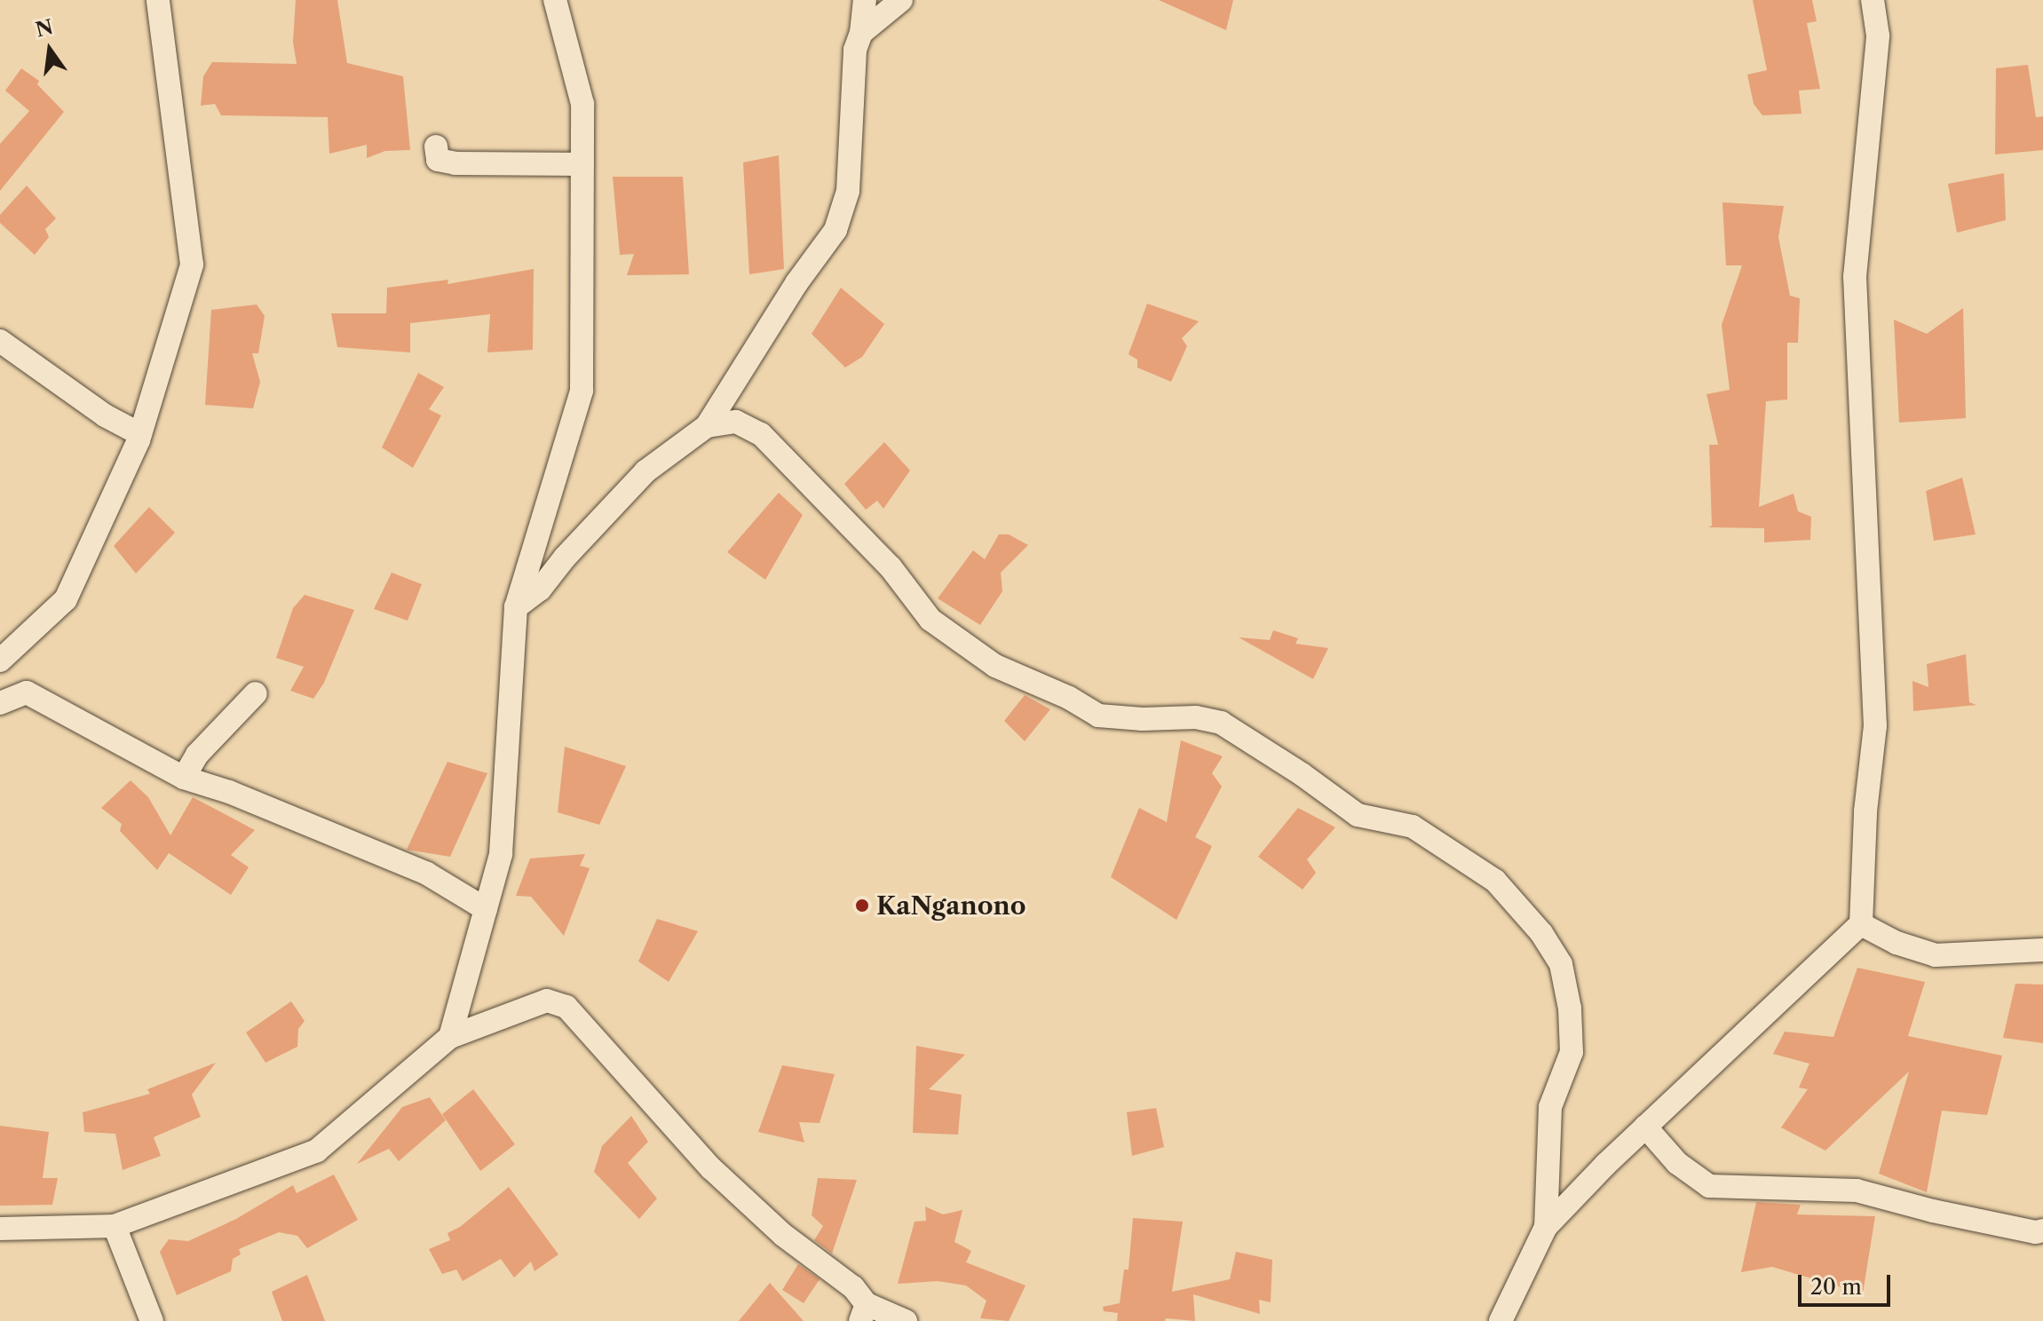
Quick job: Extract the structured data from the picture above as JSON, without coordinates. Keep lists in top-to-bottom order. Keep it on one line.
{"places":["KaNganono"],"scale_bar":"20 m","north":"top"}
